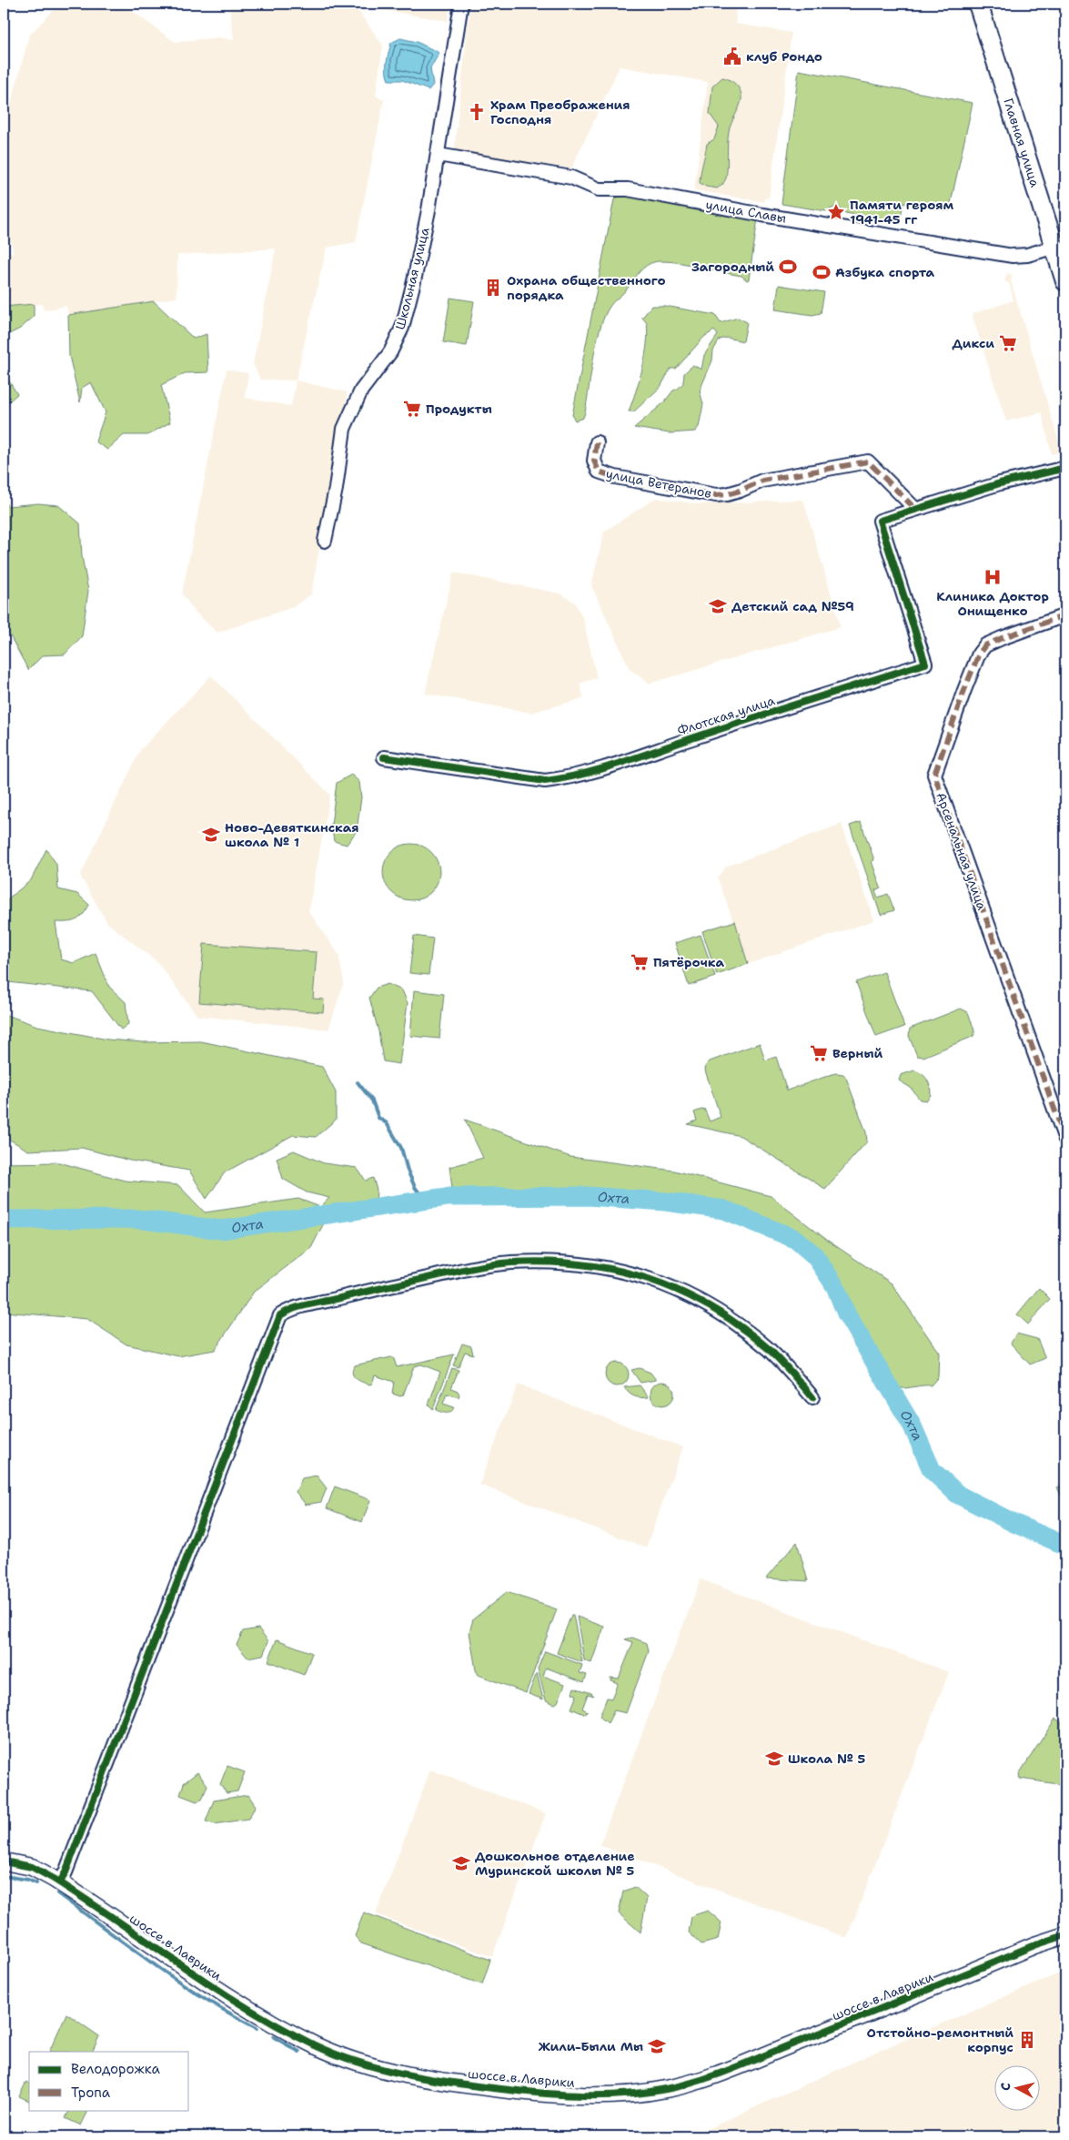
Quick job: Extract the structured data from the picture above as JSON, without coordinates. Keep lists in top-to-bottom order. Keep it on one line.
{"streets":{"main road":["Главная улица"],"street":["улица Славы","Школьная улица","улица Ветеранов","Флотская улица","Арсенальная улица","шоссе в Лаврики"]},"crossings":[["Главная улица","улица Славы"],["улица Славы","Школьная улица"],["улица Ветеранов","Флотская улица"]],"water":["Охта"],"places":{"public building":["клуб Рондо"],"church":["Храм Преображения Господня"],"place":["Памяти героям 1941-45 гг"],"sports":["Загородный","Азбука спорта"],"building":["Охрана общественного порядка","Отстойно-ремонтный корпус"],"supermarket":["Дикси","Продукты","Пятёрочка","Верный"],"hospital":["Клиника Доктор Онищенко"],"school or university":["Детский сад №59","Ново-Девяткинская школа № 1","Школа № 5","Дошкольное отделение Муринской школы № 5","Жили-Были Мы"]},"legend":["Велодорожка","Тропа"],"north":"left"}
